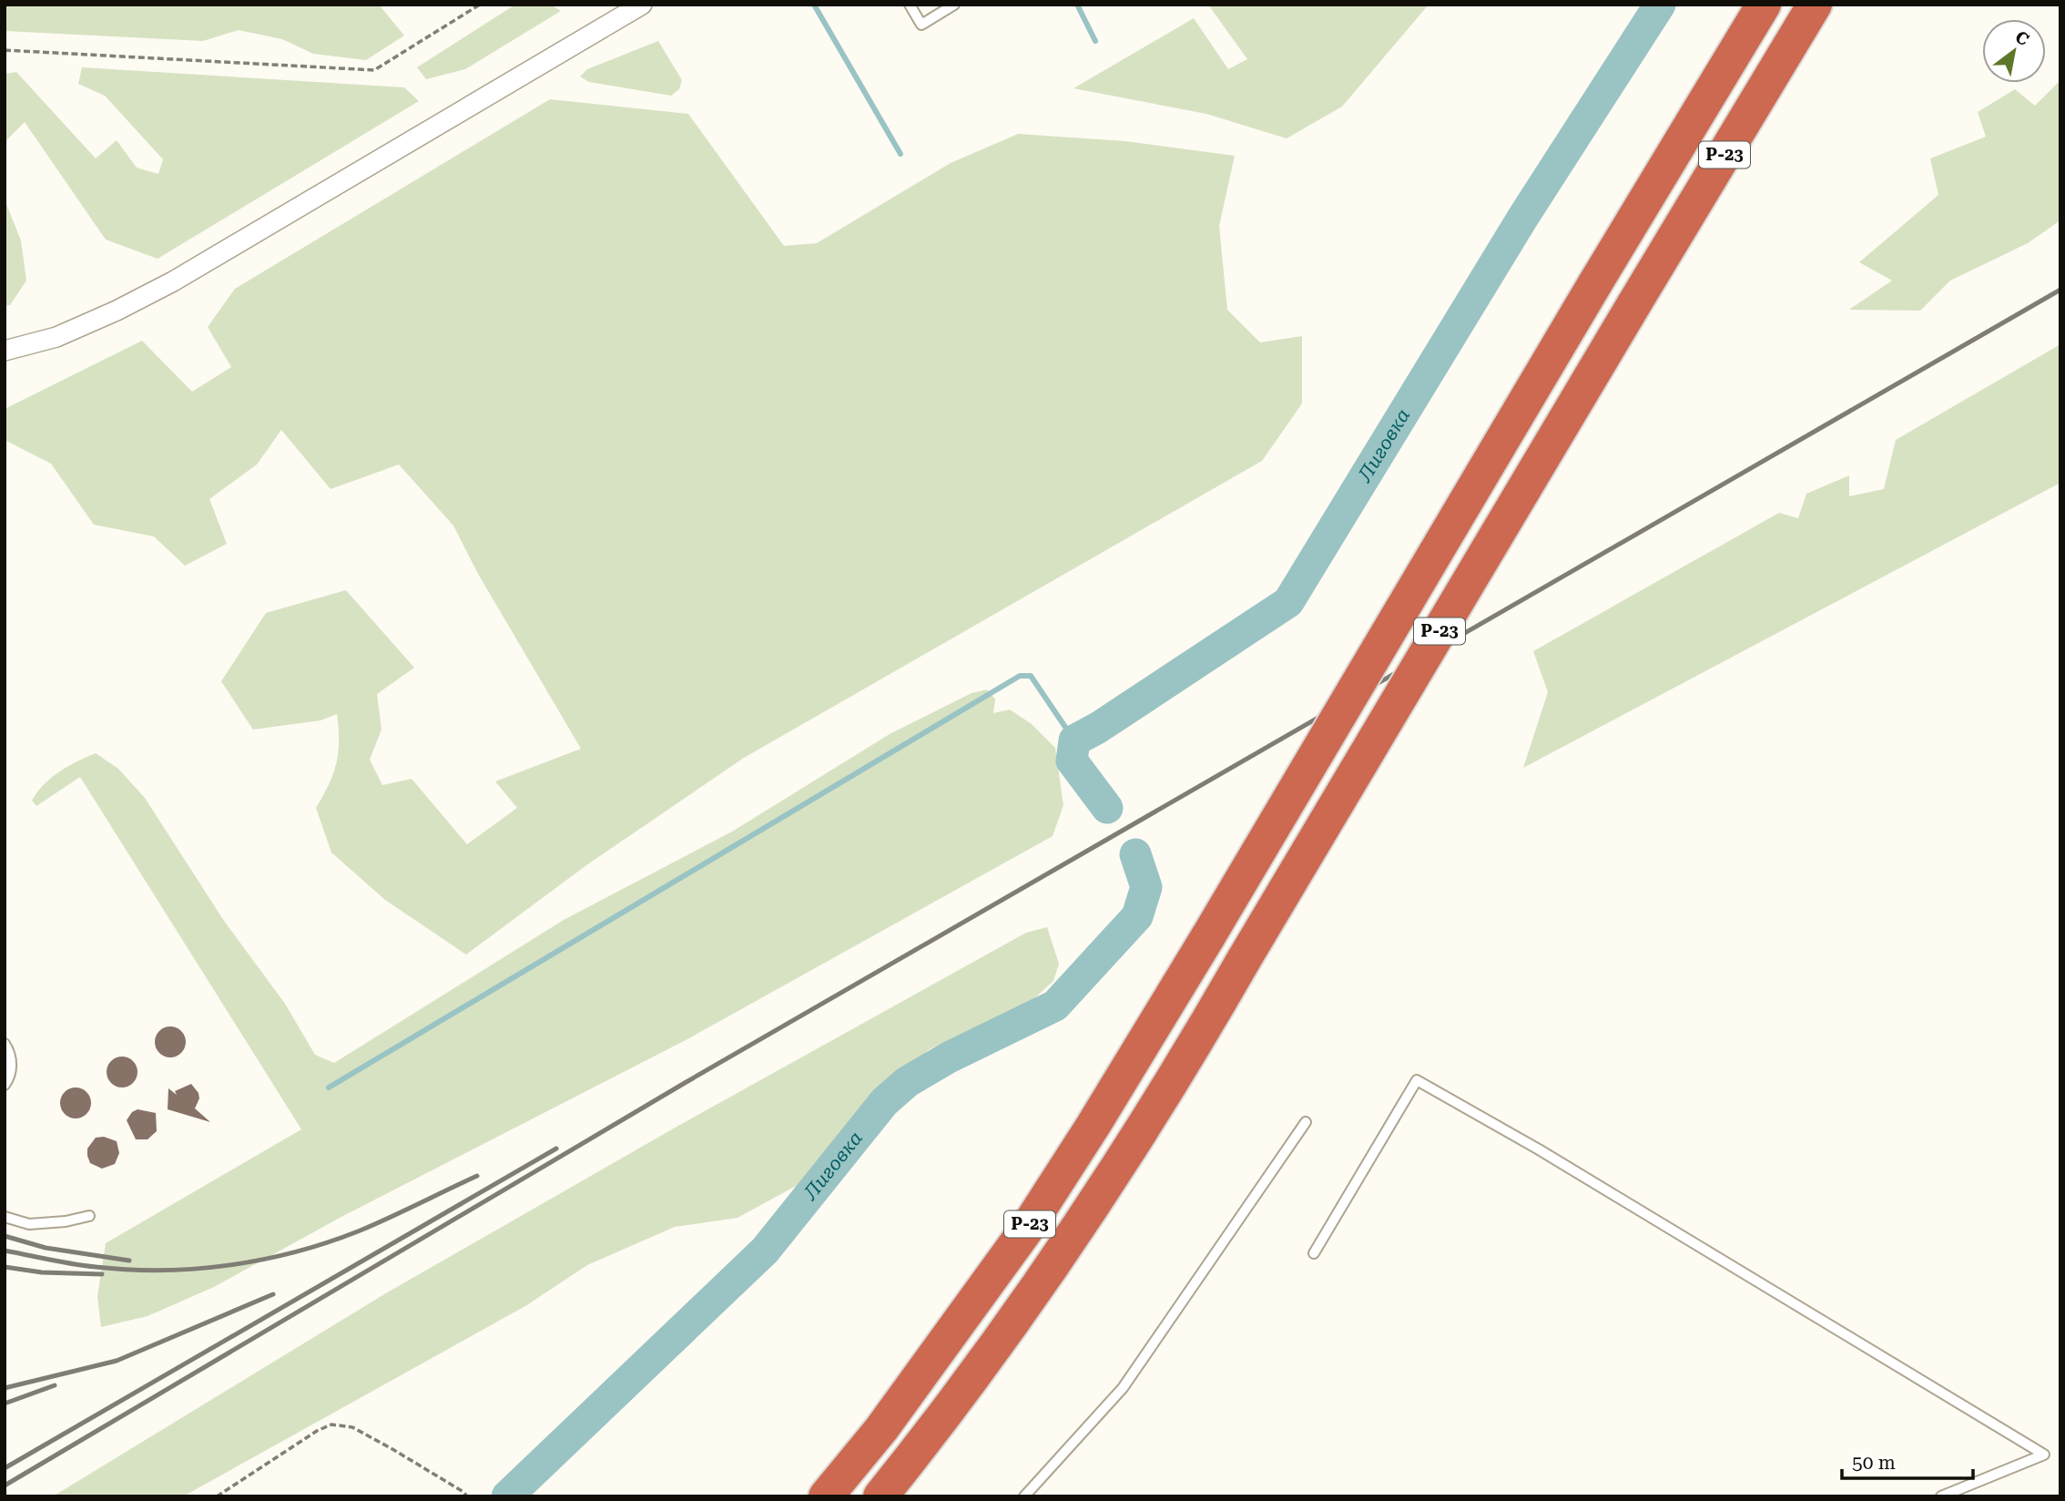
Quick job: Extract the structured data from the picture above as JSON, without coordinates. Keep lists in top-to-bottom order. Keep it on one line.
{"streets":{"highway":["Р-23"]},"water":["Лиговка"],"scale_bar":"50 m","north":"top right"}
